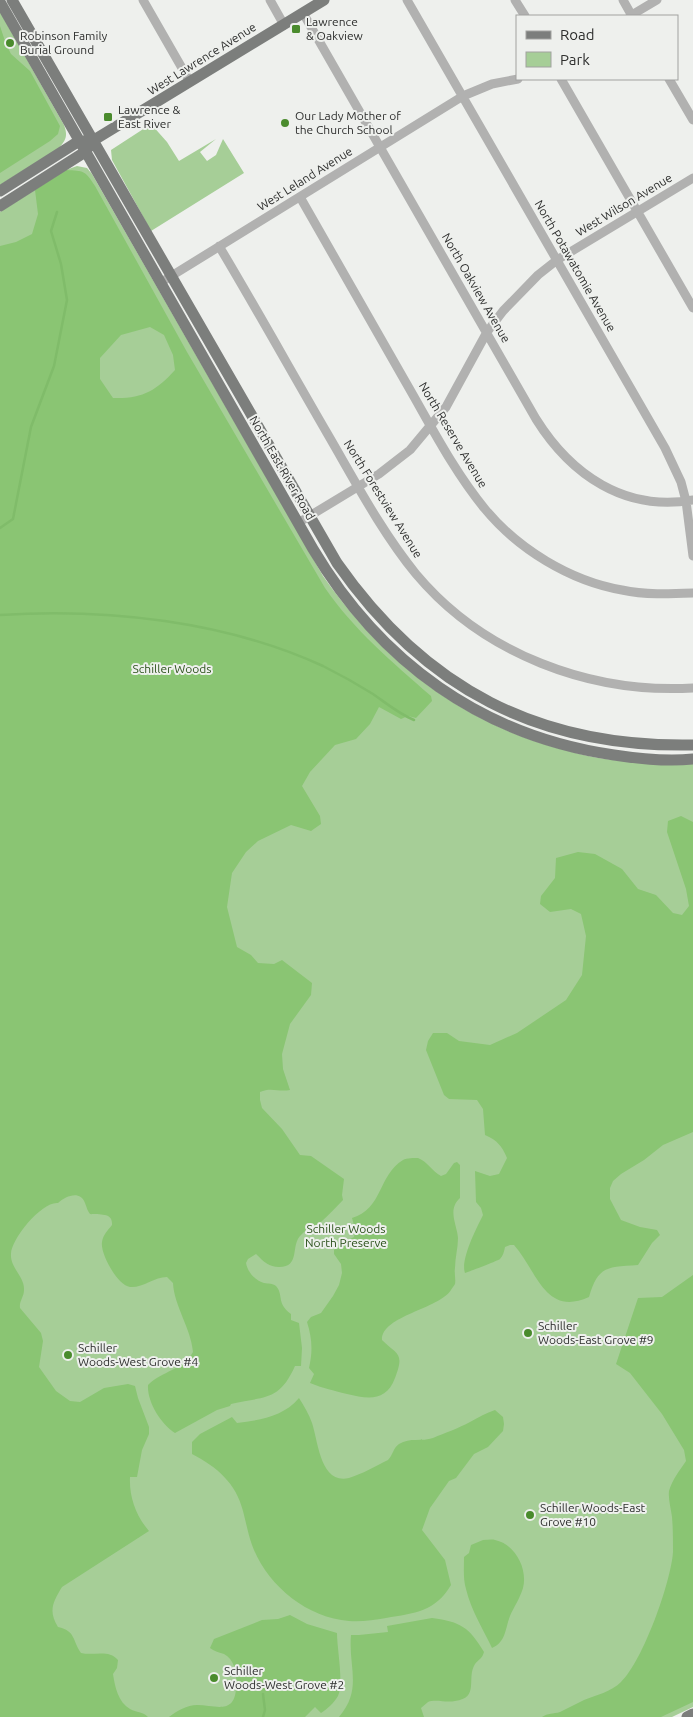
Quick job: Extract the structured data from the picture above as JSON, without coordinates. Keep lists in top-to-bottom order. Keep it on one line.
{"streets":{"main road":["West Lawrence Avenue","North East River Road"],"street":["West Leland Avenue","West Wilson Avenue","North Potawatomie Avenue","North Oakview Avenue","North Reserve Avenue","North Forestview Avenue"]},"crossings":[["West Lawrence Avenue","North Oakview Avenue"],["West Lawrence Avenue","North East River Road"],["West Leland Avenue","North Potawatomie Avenue"],["West Leland Avenue","North Oakview Avenue"],["West Leland Avenue","North Reserve Avenue"],["West Leland Avenue","North East River Road"],["West Leland Avenue","North Forestview Avenue"],["West Wilson Avenue","North Potawatomie Avenue"],["West Wilson Avenue","North Oakview Avenue"],["West Wilson Avenue","North Reserve Avenue"],["West Wilson Avenue","North East River Road"],["West Wilson Avenue","North Forestview Avenue"],["North Potawatomie Avenue","North Oakview Avenue"]],"parks":["Schiller Woods","Schiller Woods North Preserve"],"places":{"transit":["Lawrence & Oakview","Lawrence & East River"],"other":["Robinson Family Burial Ground","Our Lady Mother of the Church School","Schiller Woods-East Grove #9","Schiller Woods-West Grove #4","Schiller Woods-East Grove #10","Schiller Woods-West Grove #2"]},"legend":["Road","Park"]}
